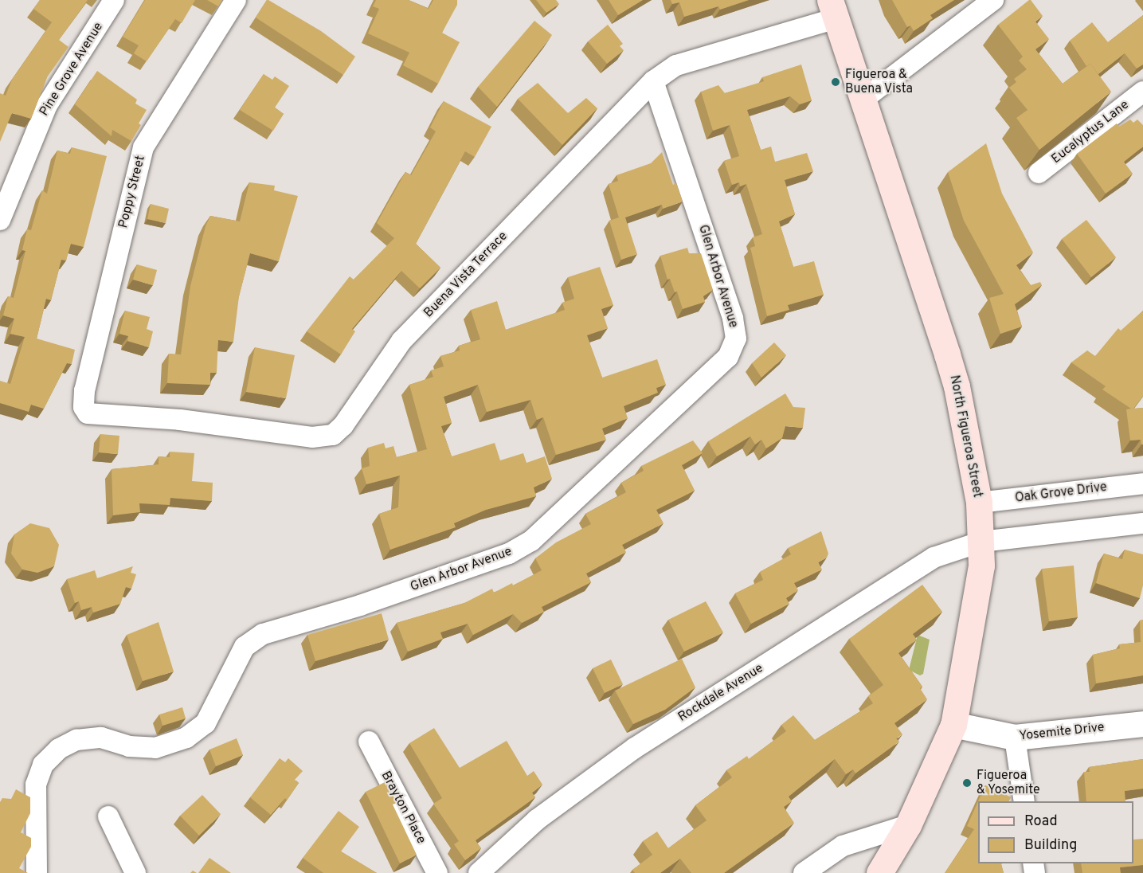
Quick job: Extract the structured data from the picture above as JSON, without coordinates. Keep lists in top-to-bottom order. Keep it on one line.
{"streets":{"main road":["North Figueroa Street"],"street":["Pine Grove Avenue","Eucalyptus Lane","Poppy Street","Buena Vista Terrace","Glen Arbor Avenue","Oak Grove Drive","Rockdale Avenue","Yosemite Drive","Brayton Place"]},"crossings":[["Poppy Street","Buena Vista Terrace"],["Buena Vista Terrace","Glen Arbor Avenue"],["Buena Vista Terrace","North Figueroa Street"],["North Figueroa Street","Oak Grove Drive"],["North Figueroa Street","Rockdale Avenue"],["North Figueroa Street","Yosemite Drive"]],"places":["Figueroa & Buena Vista","Figueroa & Yosemite"],"legend":["Road","Building"]}
